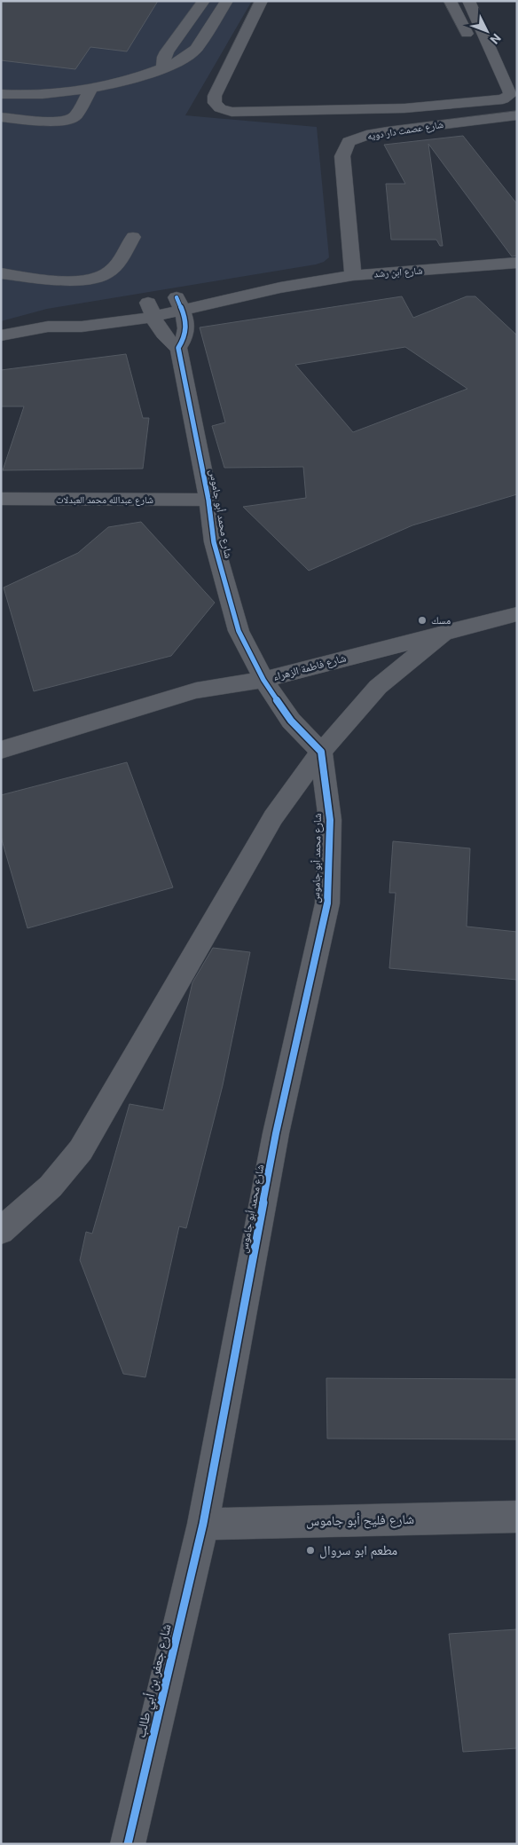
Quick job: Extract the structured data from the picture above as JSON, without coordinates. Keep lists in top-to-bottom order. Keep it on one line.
{"streets":{"street":["شارع عصمت دار دويه","شارع ابن رشد","شارع عبدالله محمد العبدلات","شارع محمد أبو جاموس","شارع فاطمة الزهراء","شارع فليح أبو جاموس","شارع جعفر بن أبي طالب"]},"crossings":[["شارع عصمت دار دويه","شارع ابن رشد"],["شارع عبدالله محمد العبدلات","شارع محمد أبو جاموس"],["شارع محمد أبو جاموس","شارع فاطمة الزهراء"],["شارع محمد أبو جاموس","شارع فليح أبو جاموس"],["شارع محمد أبو جاموس","شارع جعفر بن أبي طالب"],["شارع فليح أبو جاموس","شارع جعفر بن أبي طالب"]],"places":["مسك","مطعم ابو سروال"],"north":"bottom right"}
